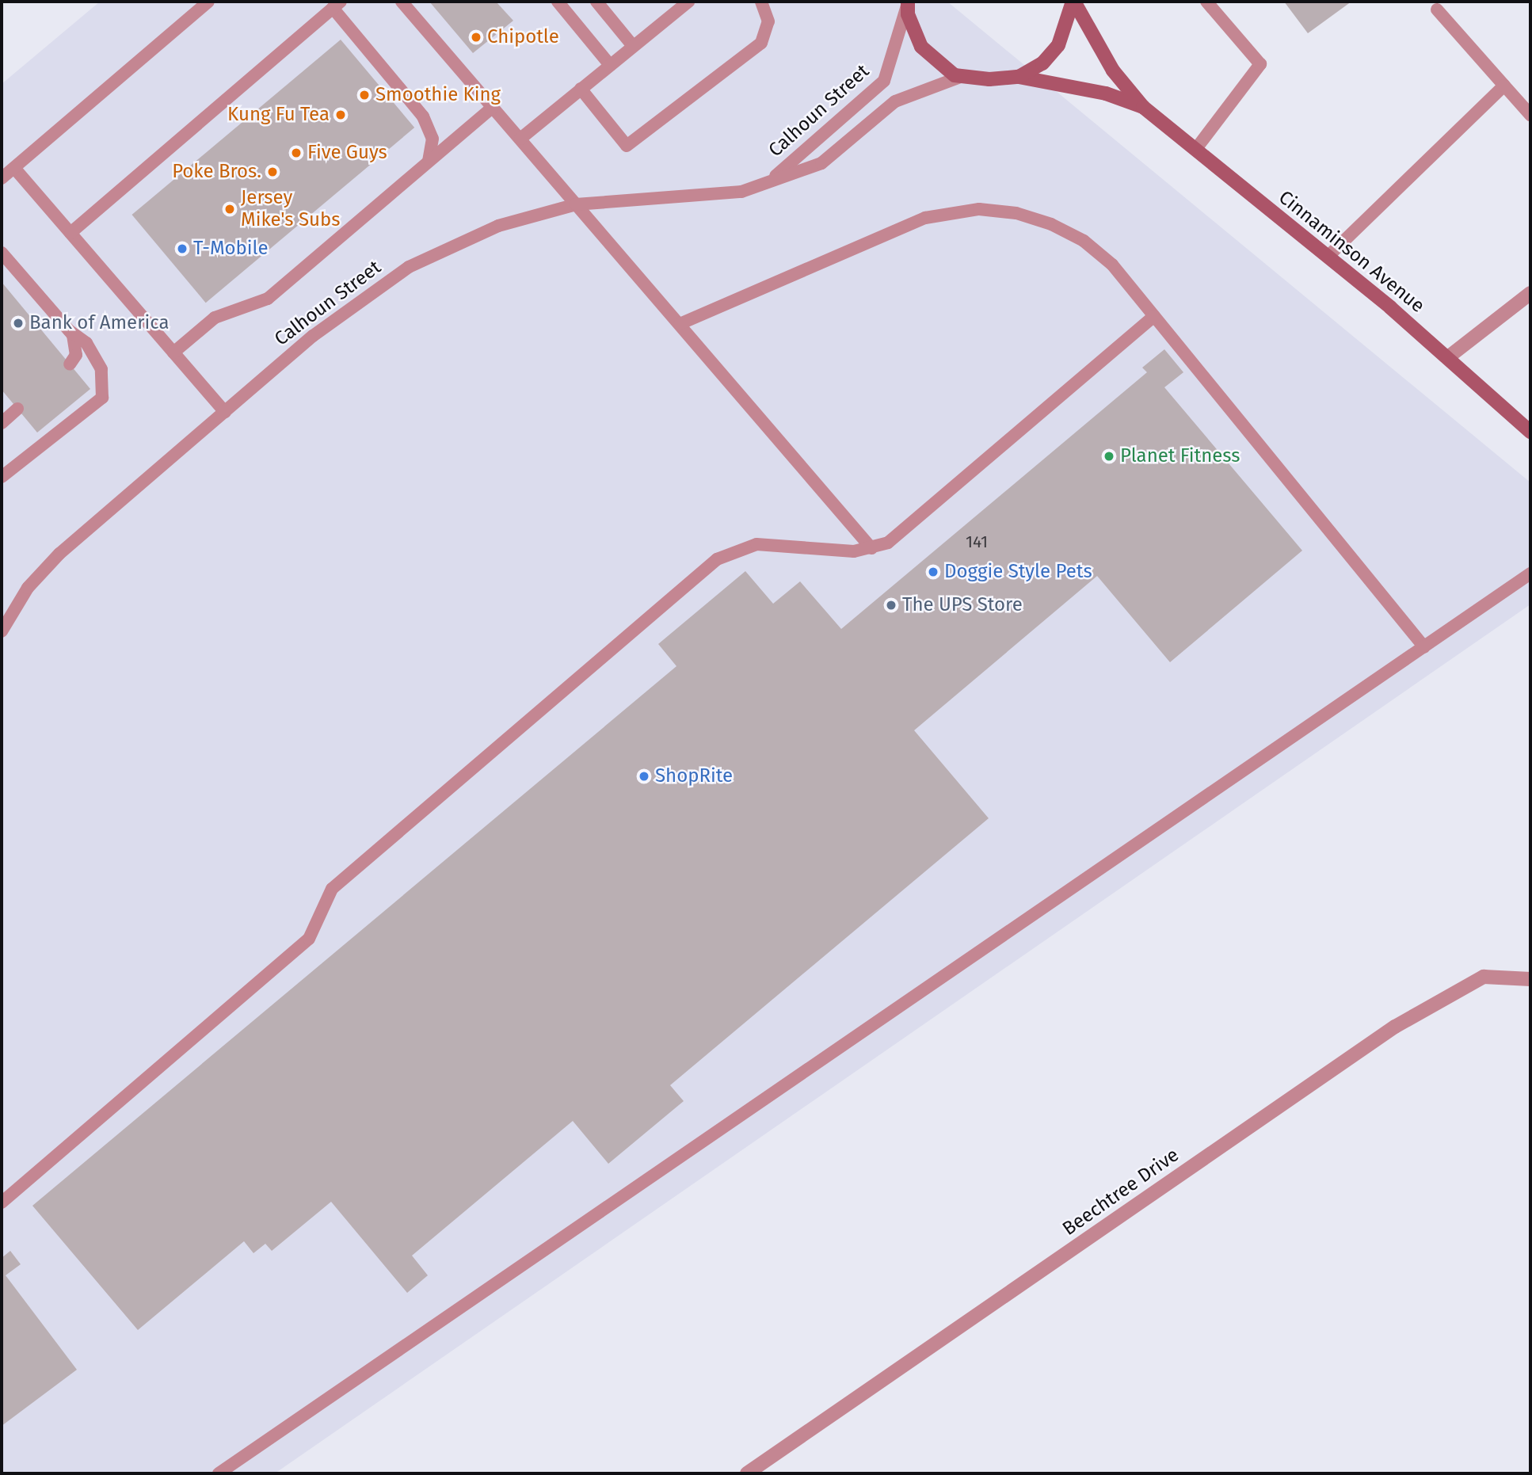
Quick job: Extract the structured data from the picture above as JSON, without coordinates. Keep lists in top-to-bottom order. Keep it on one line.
{"streets":{"main road":["Cinnaminson Avenue"],"street":["Beechtree Drive"],"lane":["Calhoun Street"]},"crossings":[["Calhoun Street","Cinnaminson Avenue"]],"places":["Chipotle","Smoothie King","Kung Fu Tea","Five Guys","Poke Bros.","Jersey Mike's Subs","T-Mobile","Bank of America","Planet Fitness","Doggie Style Pets","The UPS Store","ShopRite"],"house_numbers":["141"]}
